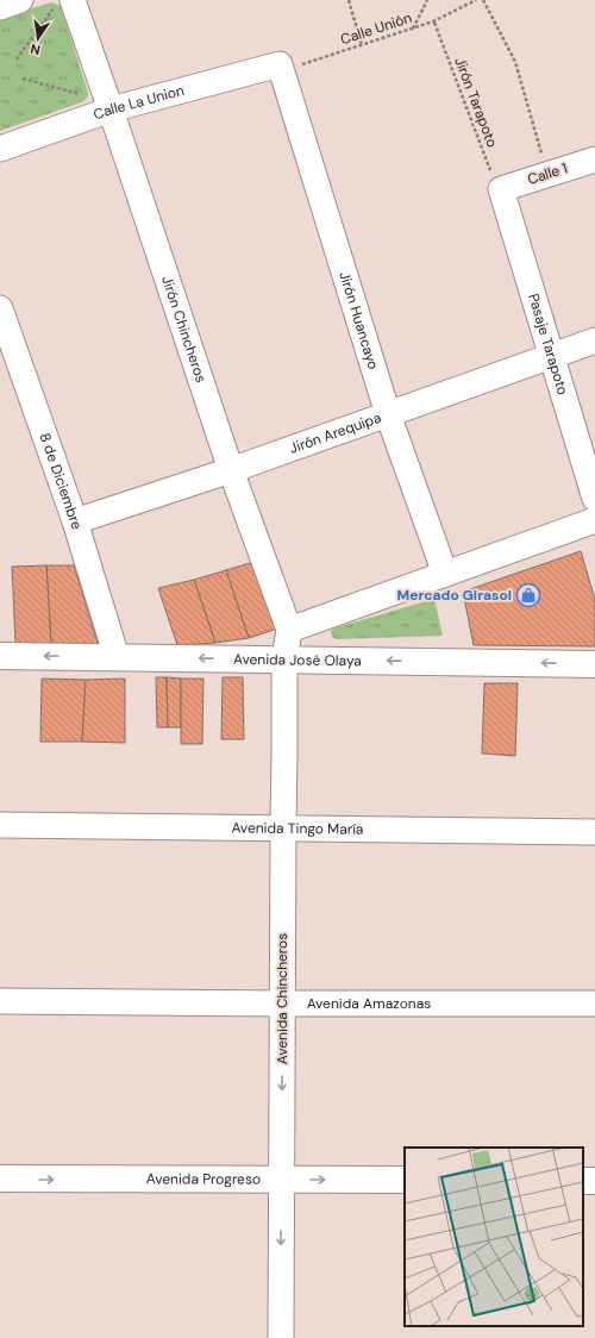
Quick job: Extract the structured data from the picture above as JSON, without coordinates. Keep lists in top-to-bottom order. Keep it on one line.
{"streets":{"street":["Calle La Union","Calle 1","Jirón Huancayo","Jirón Chincheros","Pasaje Tarapoto","Jirón Arequipa","8 de Diciembre","Avenida José Olaya","Avenida Tingo María","Avenida Chincheros","Avenida Amazonas","Avenida Progreso"],"path":["Calle Unión","Jirón Tarapoto"]},"crossings":[["Calle Unión","Calle La Union"],["Calle Unión","Jirón Tarapoto"],["Calle Unión","Jirón Huancayo"],["Calle La Union","Jirón Huancayo"],["Calle La Union","Jirón Chincheros"],["Jirón Tarapoto","Calle 1"],["Jirón Tarapoto","Pasaje Tarapoto"],["Calle 1","Pasaje Tarapoto"],["Jirón Huancayo","Jirón Arequipa"],["Jirón Chincheros","Jirón Arequipa"],["Jirón Chincheros","Avenida José Olaya"],["Jirón Chincheros","Avenida Chincheros"],["Pasaje Tarapoto","Jirón Arequipa"],["Jirón Arequipa","8 de Diciembre"],["8 de Diciembre","Avenida José Olaya"],["Avenida José Olaya","Avenida Chincheros"],["Avenida Tingo María","Avenida Chincheros"],["Avenida Chincheros","Avenida Amazonas"],["Avenida Chincheros","Avenida Progreso"]],"one_way":["Avenida Chincheros","Avenida Progreso"],"places":{"shop":["Mercado Girasol"]},"north":"bottom"}
